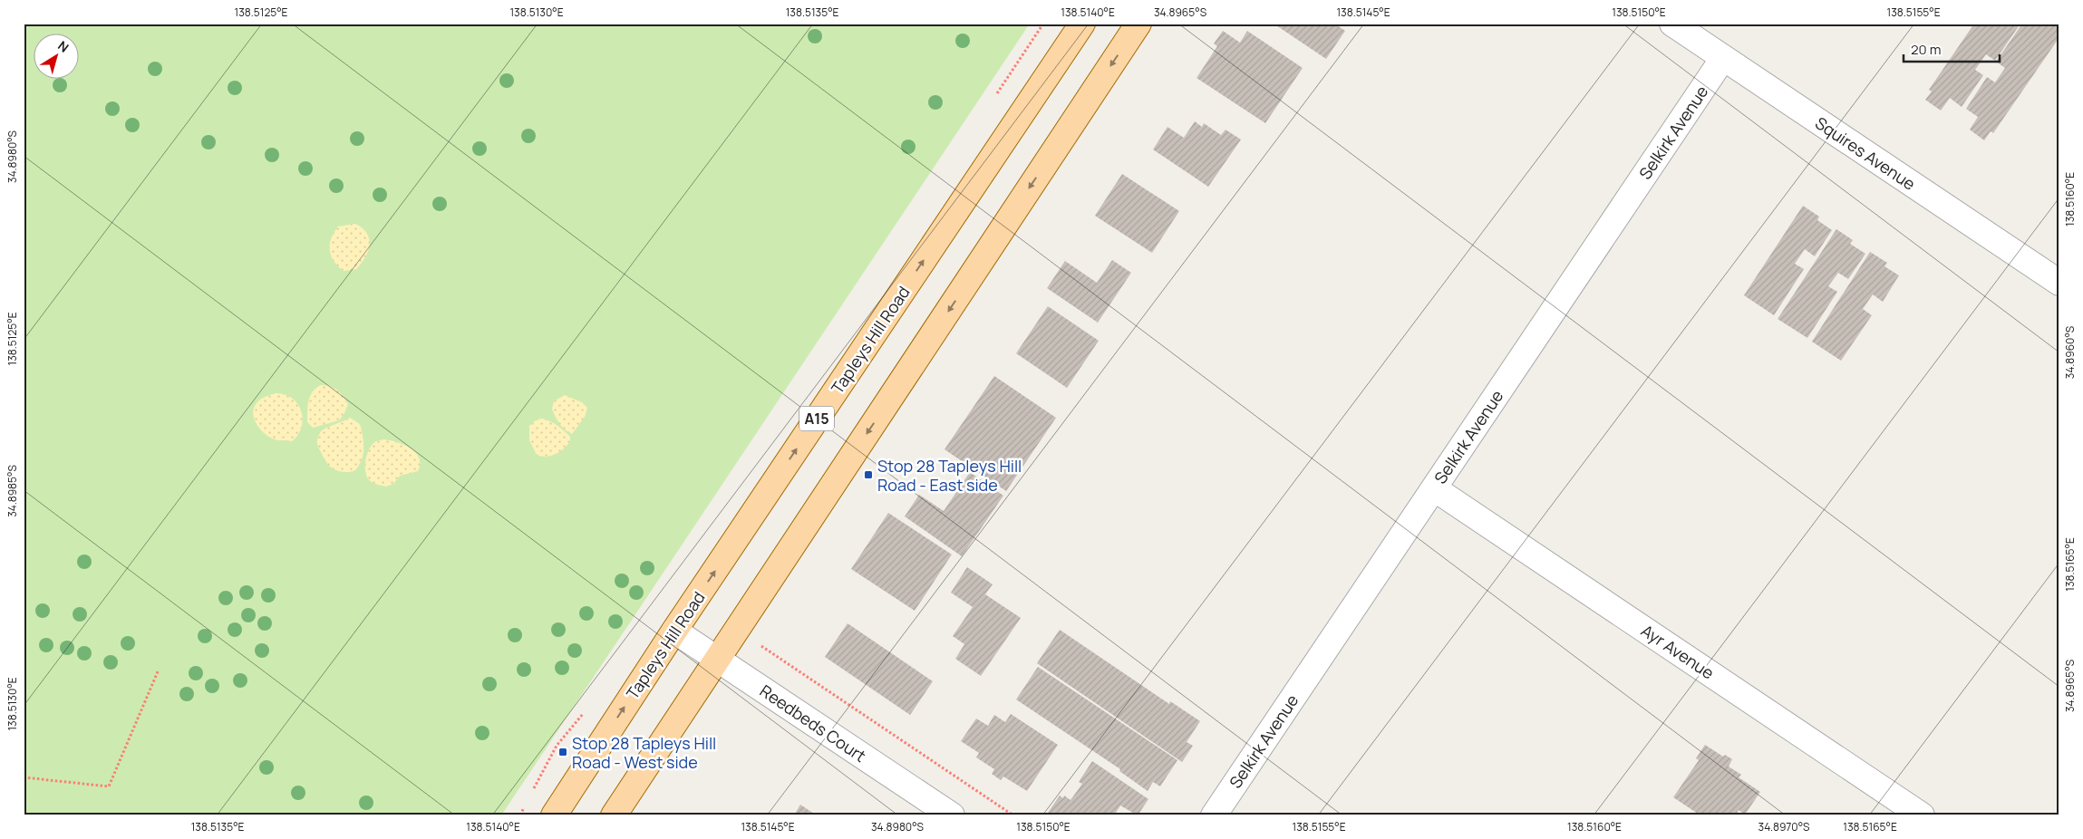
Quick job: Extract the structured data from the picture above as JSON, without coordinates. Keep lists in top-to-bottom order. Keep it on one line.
{"streets":{"main road":["Tapleys Hill Road","A15"],"street":["Selkirk Avenue","Squires Avenue","Ayr Avenue","Reedbeds Court"]},"crossings":[["Selkirk Avenue","Squires Avenue"],["Selkirk Avenue","Ayr Avenue"],["Tapleys Hill Road","Reedbeds Court"]],"places":{"transit":["Stop 28 Tapleys Hill Road - East side","Stop 28 Tapleys Hill Road - West side"]},"scale_bar":"20 m","north":"top right","coordinates":["138.5125°E","138.5130°E","138.5135°E","138.5140°E","34.8965°S","138.5145°E","138.5150°E","138.5155°E","34.8980°S","138.5160°E","34.8960°S","34.8985°S","138.5165°E","34.8970°S"]}
